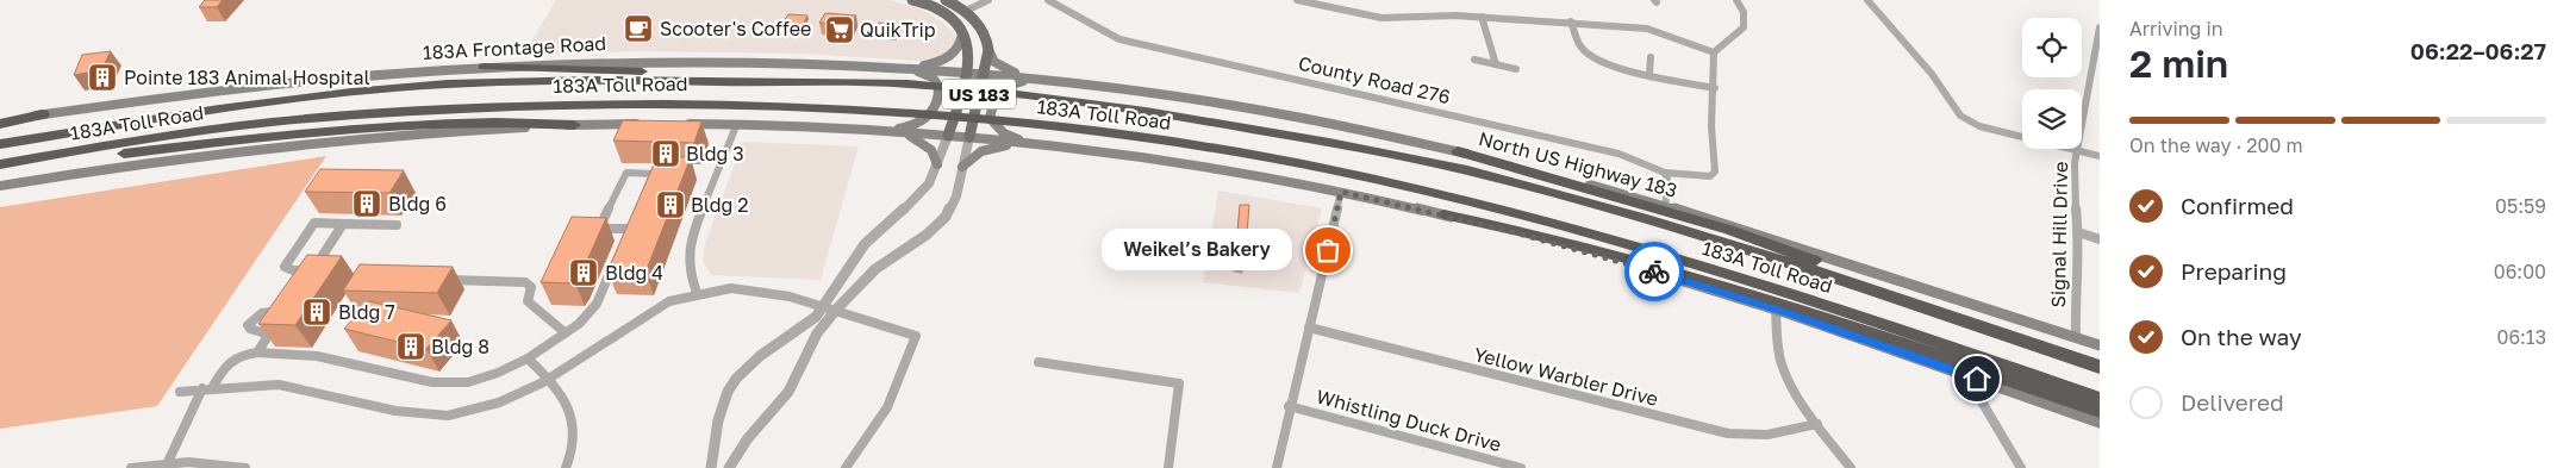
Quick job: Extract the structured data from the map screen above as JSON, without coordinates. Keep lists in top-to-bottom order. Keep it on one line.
{"streets":{"highway":["183A Toll Road"],"main road":["183A Frontage Road","US 183","North US Highway 183"],"street":["County Road 276","Signal Hill Drive","Yellow Warbler Drive","Whistling Duck Drive"]},"crossings":[["183A Frontage Road","US 183"],["183A Frontage Road","North US Highway 183"],["US 183","North US Highway 183"],["North US Highway 183","Signal Hill Drive"]],"places":{"cafe":["Scooter's Coffee"],"supermarket":["QuikTrip"],"building":["Pointe 183 Animal Hospital","Bldg 3","Bldg 6","Bldg 2","Bldg 4","Bldg 7","Bldg 8"],"other":["Weikel’s Bakery"]},"page":{"heading":["2 min","Arriving in","06:22–06:27"],"bar":"On the way · 200 m","list":[["Confirmed","05:59"],["Preparing","06:00"],["On the way","06:13"],"Delivered"],"bubble":"Weikel’s Bakery"}}
